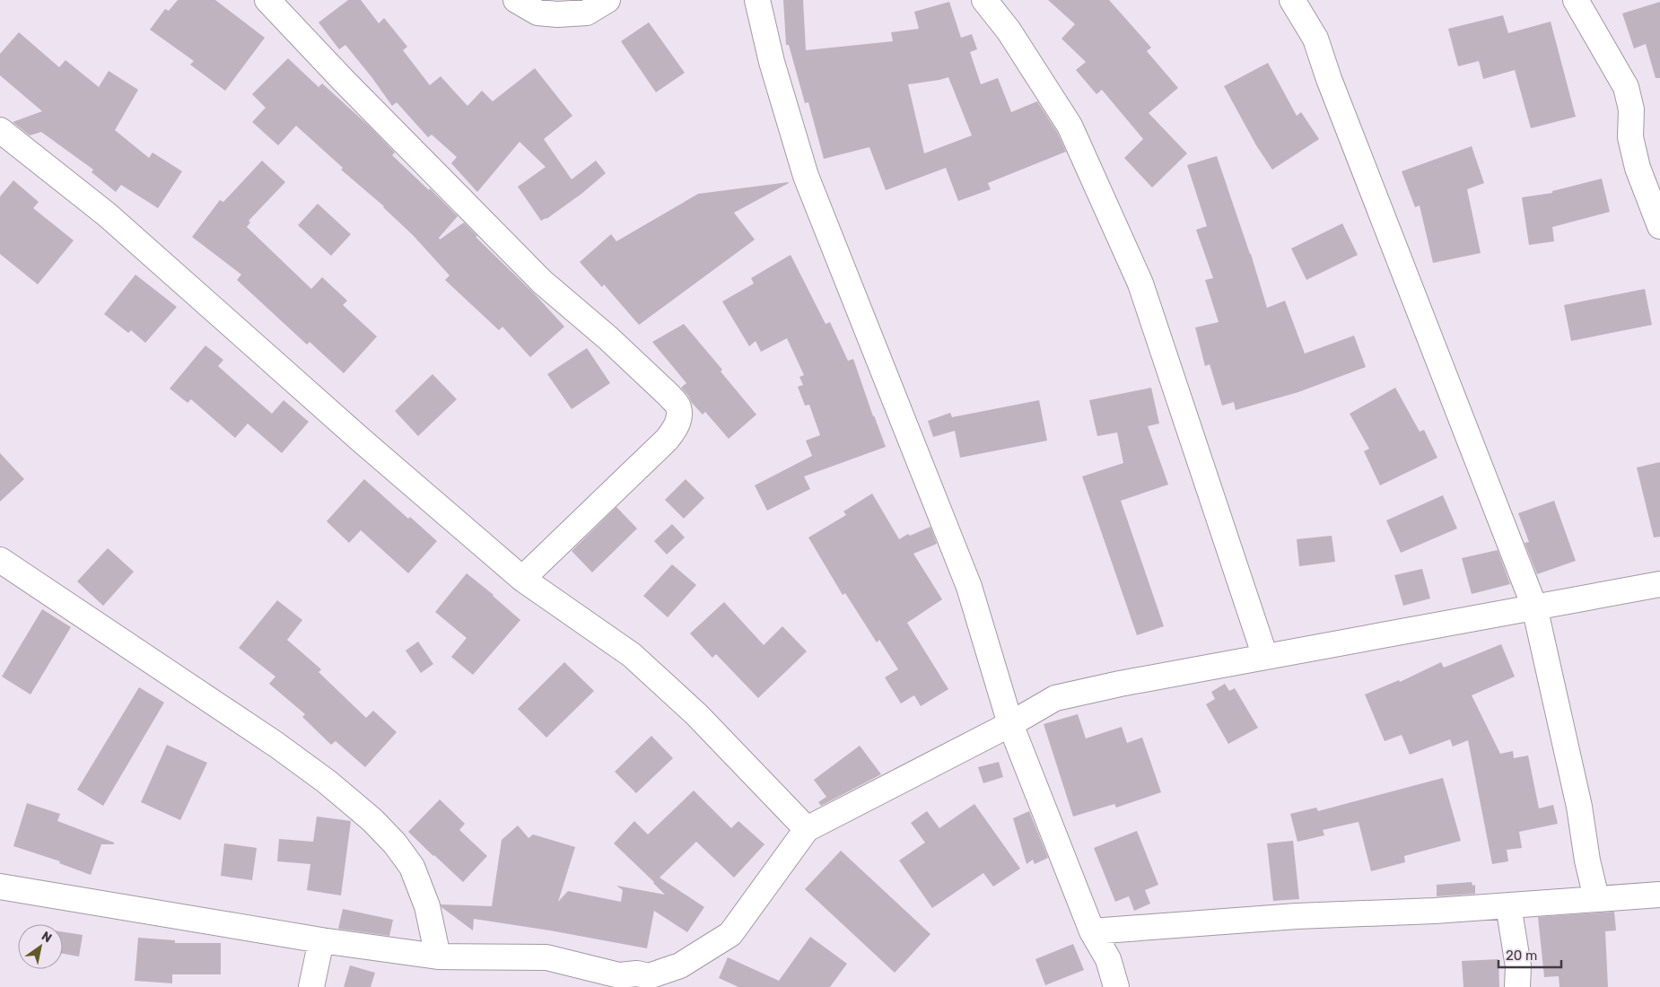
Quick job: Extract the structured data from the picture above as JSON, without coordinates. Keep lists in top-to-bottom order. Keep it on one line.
{"scale_bar":"20 m","north":"top right"}
